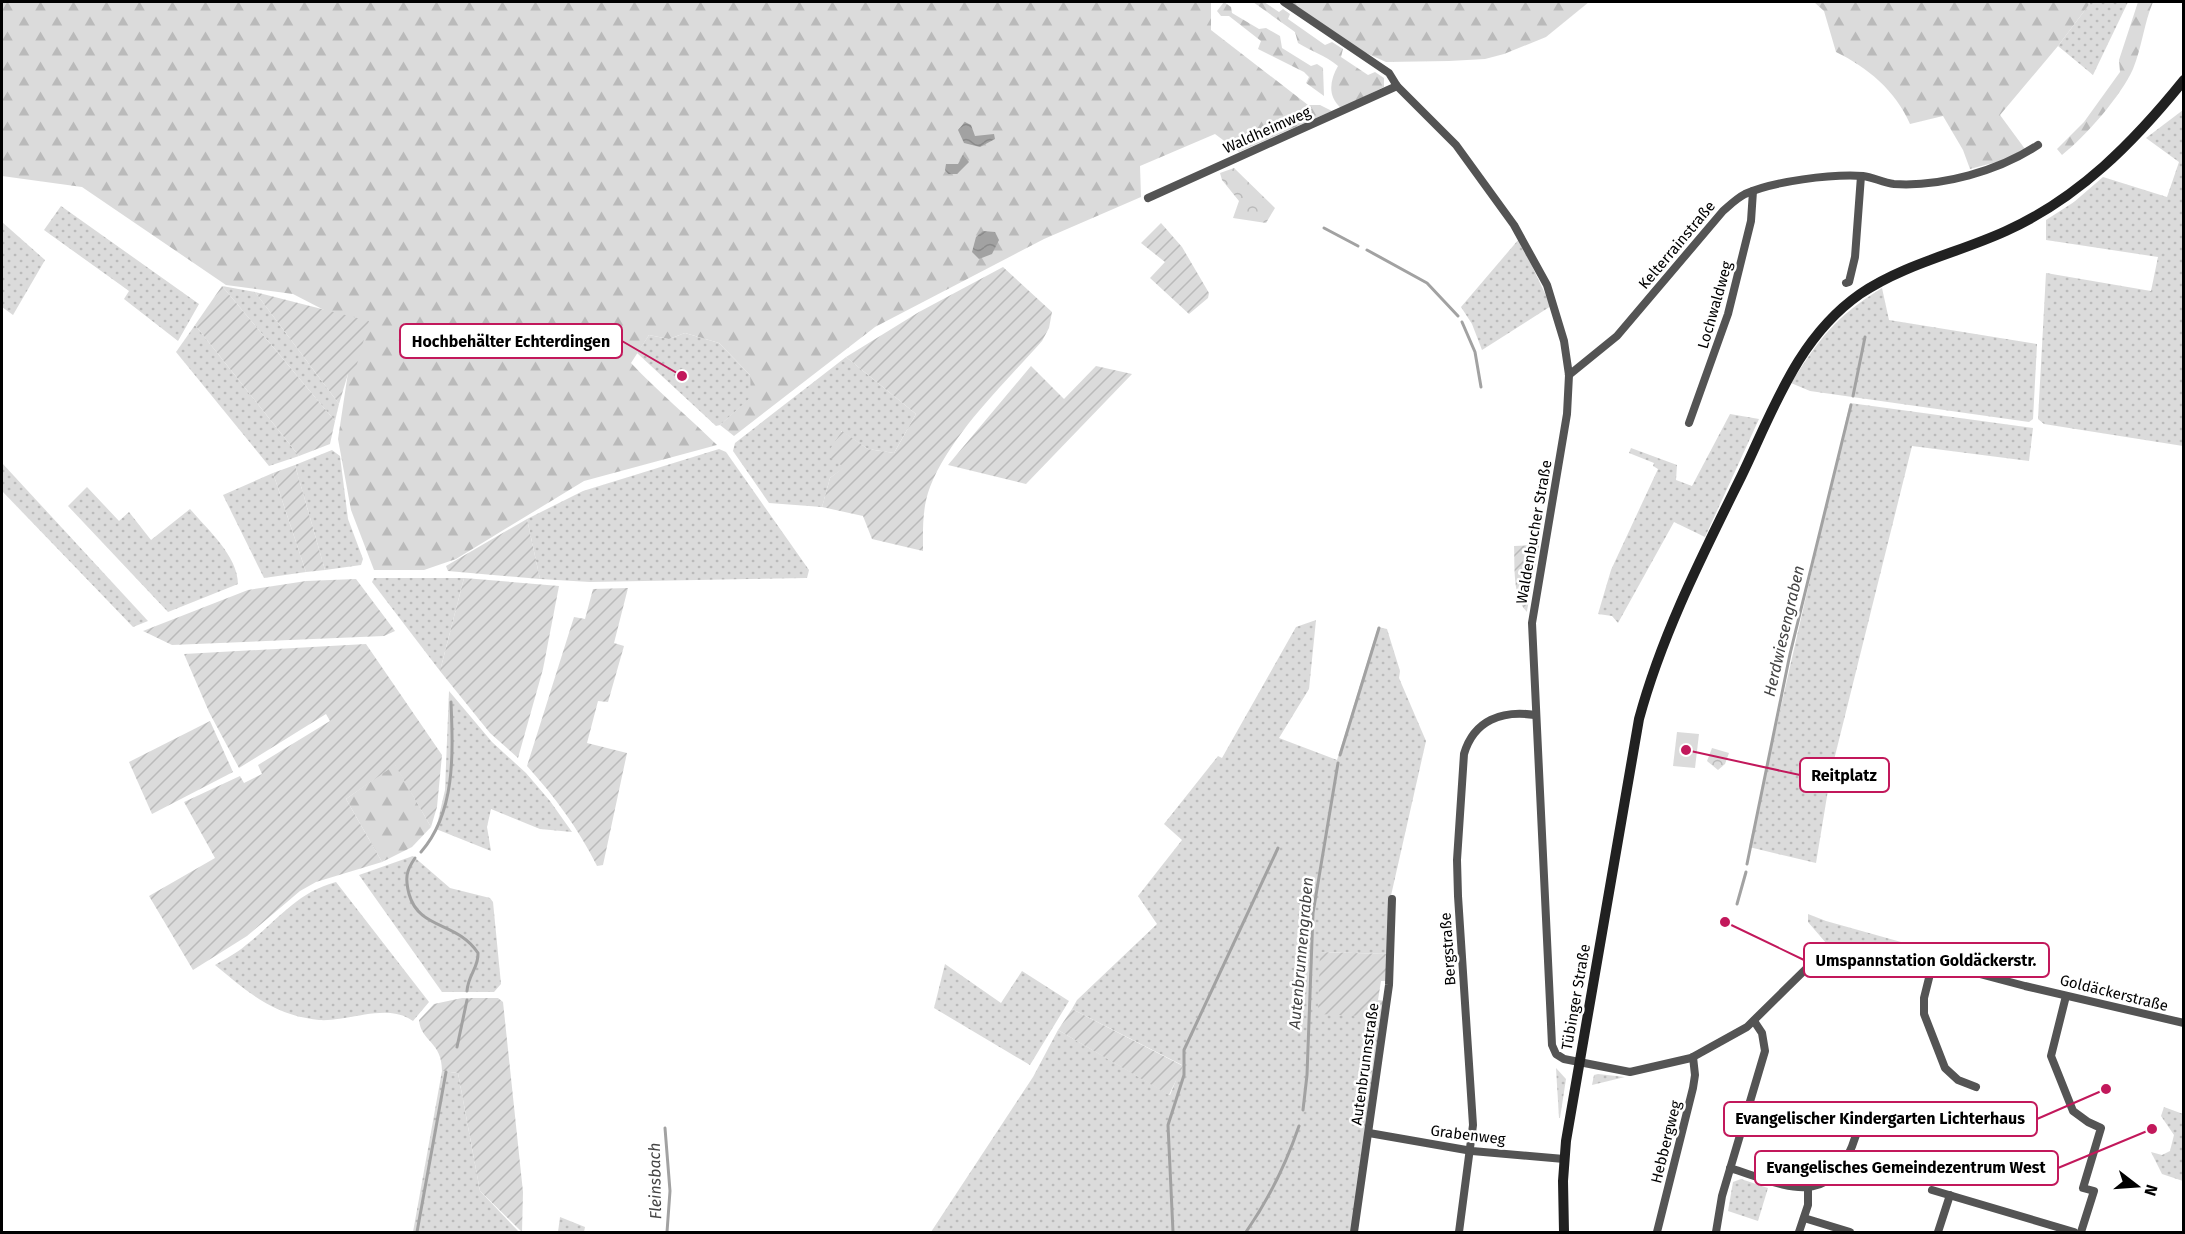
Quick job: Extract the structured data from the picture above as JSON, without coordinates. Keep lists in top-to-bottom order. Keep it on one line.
{"streets":{"main road":["Tübinger Straße"],"street":["Waldheimweg","Kelterrainstraße","Lochwaldweg","Waldenbucher Straße","Bergstraße","Goldäckerstraße","Autenbrunnstraße","Grabenweg","Hebbergweg"]},"crossings":[["Waldheimweg","Waldenbucher Straße"],["Kelterrainstraße","Lochwaldweg"],["Kelterrainstraße","Waldenbucher Straße"],["Waldenbucher Straße","Bergstraße"],["Waldenbucher Straße","Goldäckerstraße"],["Waldenbucher Straße","Tübinger Straße"],["Bergstraße","Grabenweg"],["Goldäckerstraße","Tübinger Straße"],["Goldäckerstraße","Hebbergweg"],["Tübinger Straße","Grabenweg"],["Autenbrunnstraße","Grabenweg"]],"water":["Herdwiesengraben","Autenbrunnengraben","Fleinsbach"],"places":["Hochbehälter Echterdingen","Reitplatz","Umspannstation Goldäckerstr.","Evangelischer Kindergarten Lichterhaus","Evangelisches Gemeindezentrum West"],"north":"right"}
